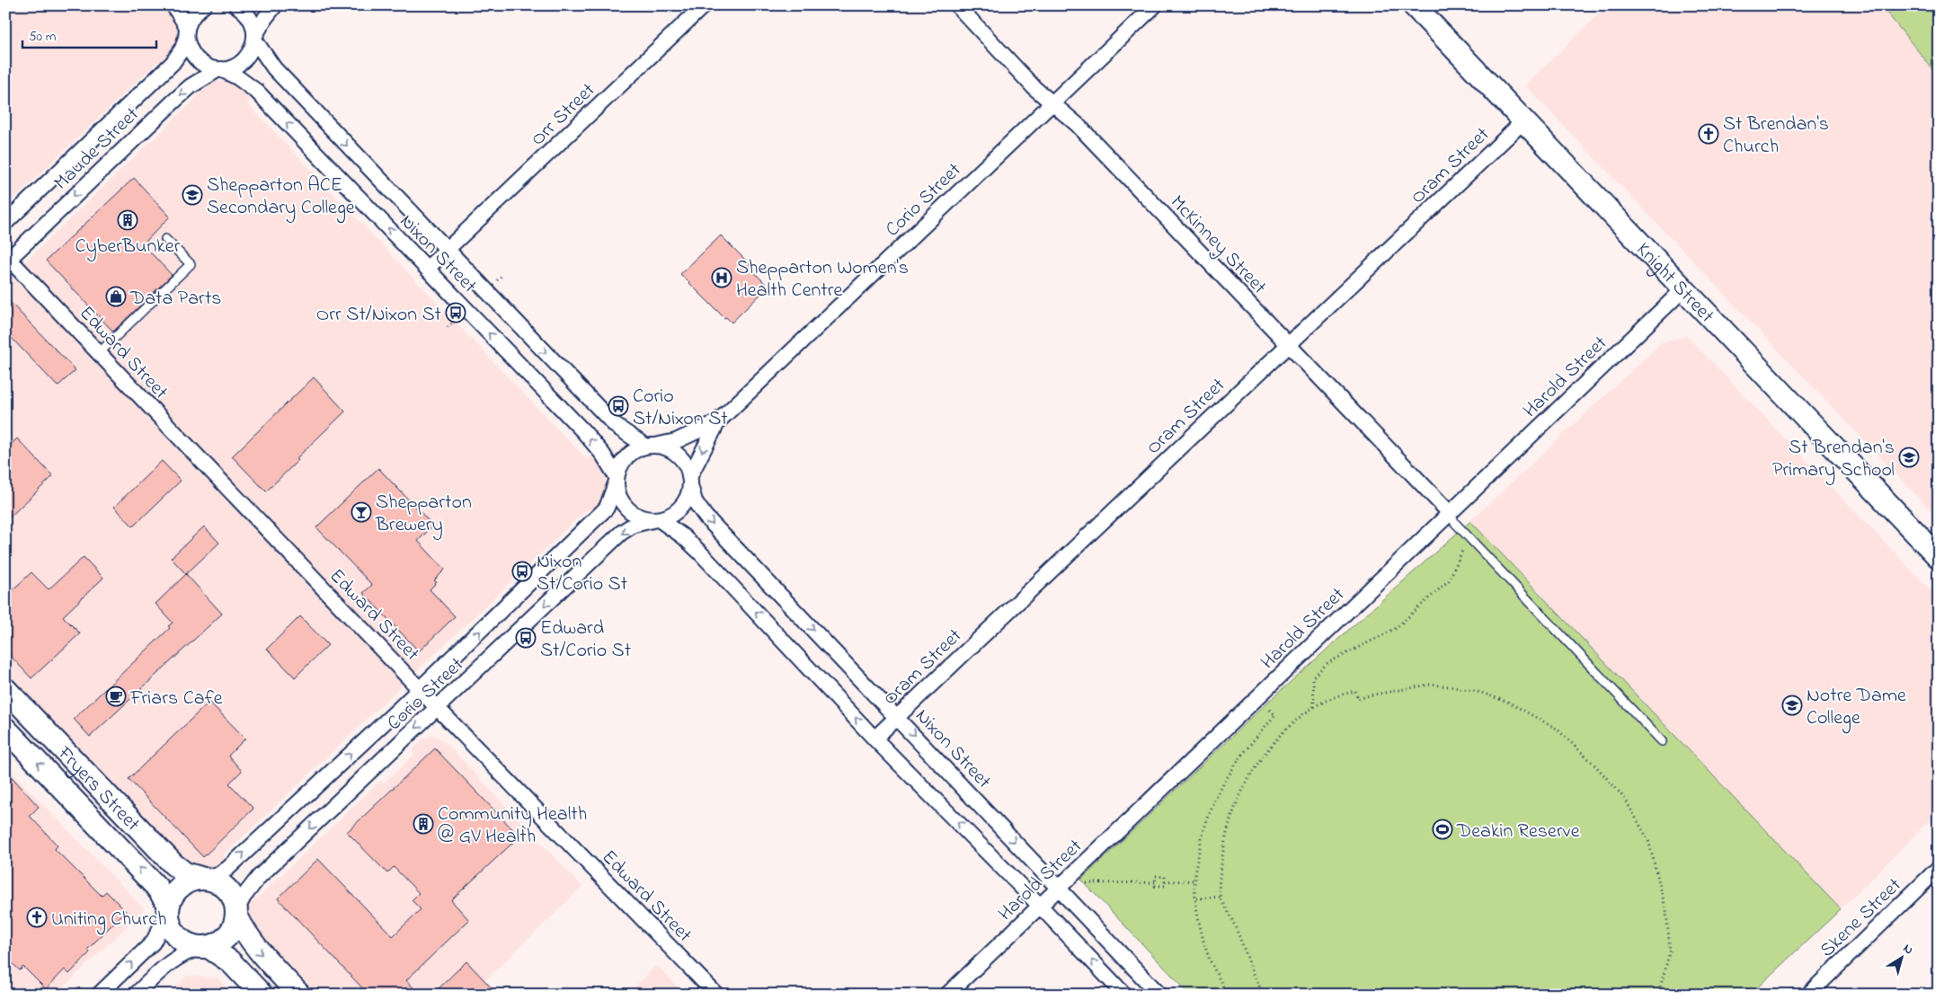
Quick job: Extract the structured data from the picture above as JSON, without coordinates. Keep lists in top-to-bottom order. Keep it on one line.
{"streets":{"street":["Orr Street","Maude Street","Oram Street","Corio Street","McKinney Street","Nixon Street","Knight Street","Edward Street","Harold Street","Fryers Street","Skene Street"]},"crossings":[["Orr Street","Nixon Street"],["Maude Street","Nixon Street"],["Maude Street","Edward Street"],["Oram Street","McKinney Street"],["Oram Street","Nixon Street"],["Oram Street","Knight Street"],["Corio Street","McKinney Street"],["Corio Street","Nixon Street"],["Corio Street","Edward Street"],["Corio Street","Fryers Street"],["McKinney Street","Harold Street"],["Nixon Street","Harold Street"],["Knight Street","Harold Street"]],"places":{"church":["St Brendan's Church","Uniting Church"],"school or university":["Shepparton ACE Secondary College","St Brendan's Primary School","Notre Dame College"],"building":["CyberBunker","Community Health @ GV Health"],"hospital":["Shepparton Women's Health Centre"],"shop":["Data Parts"],"bus stop":["Orr St/Nixon St","Corio St/Nixon St","Nixon St/Corio St","Edward St/Corio St"],"bar":["Shepparton Brewery"],"cafe":["Friars Cafe"],"sports":["Deakin Reserve"]},"scale_bar":"50 m","north":"top right"}
